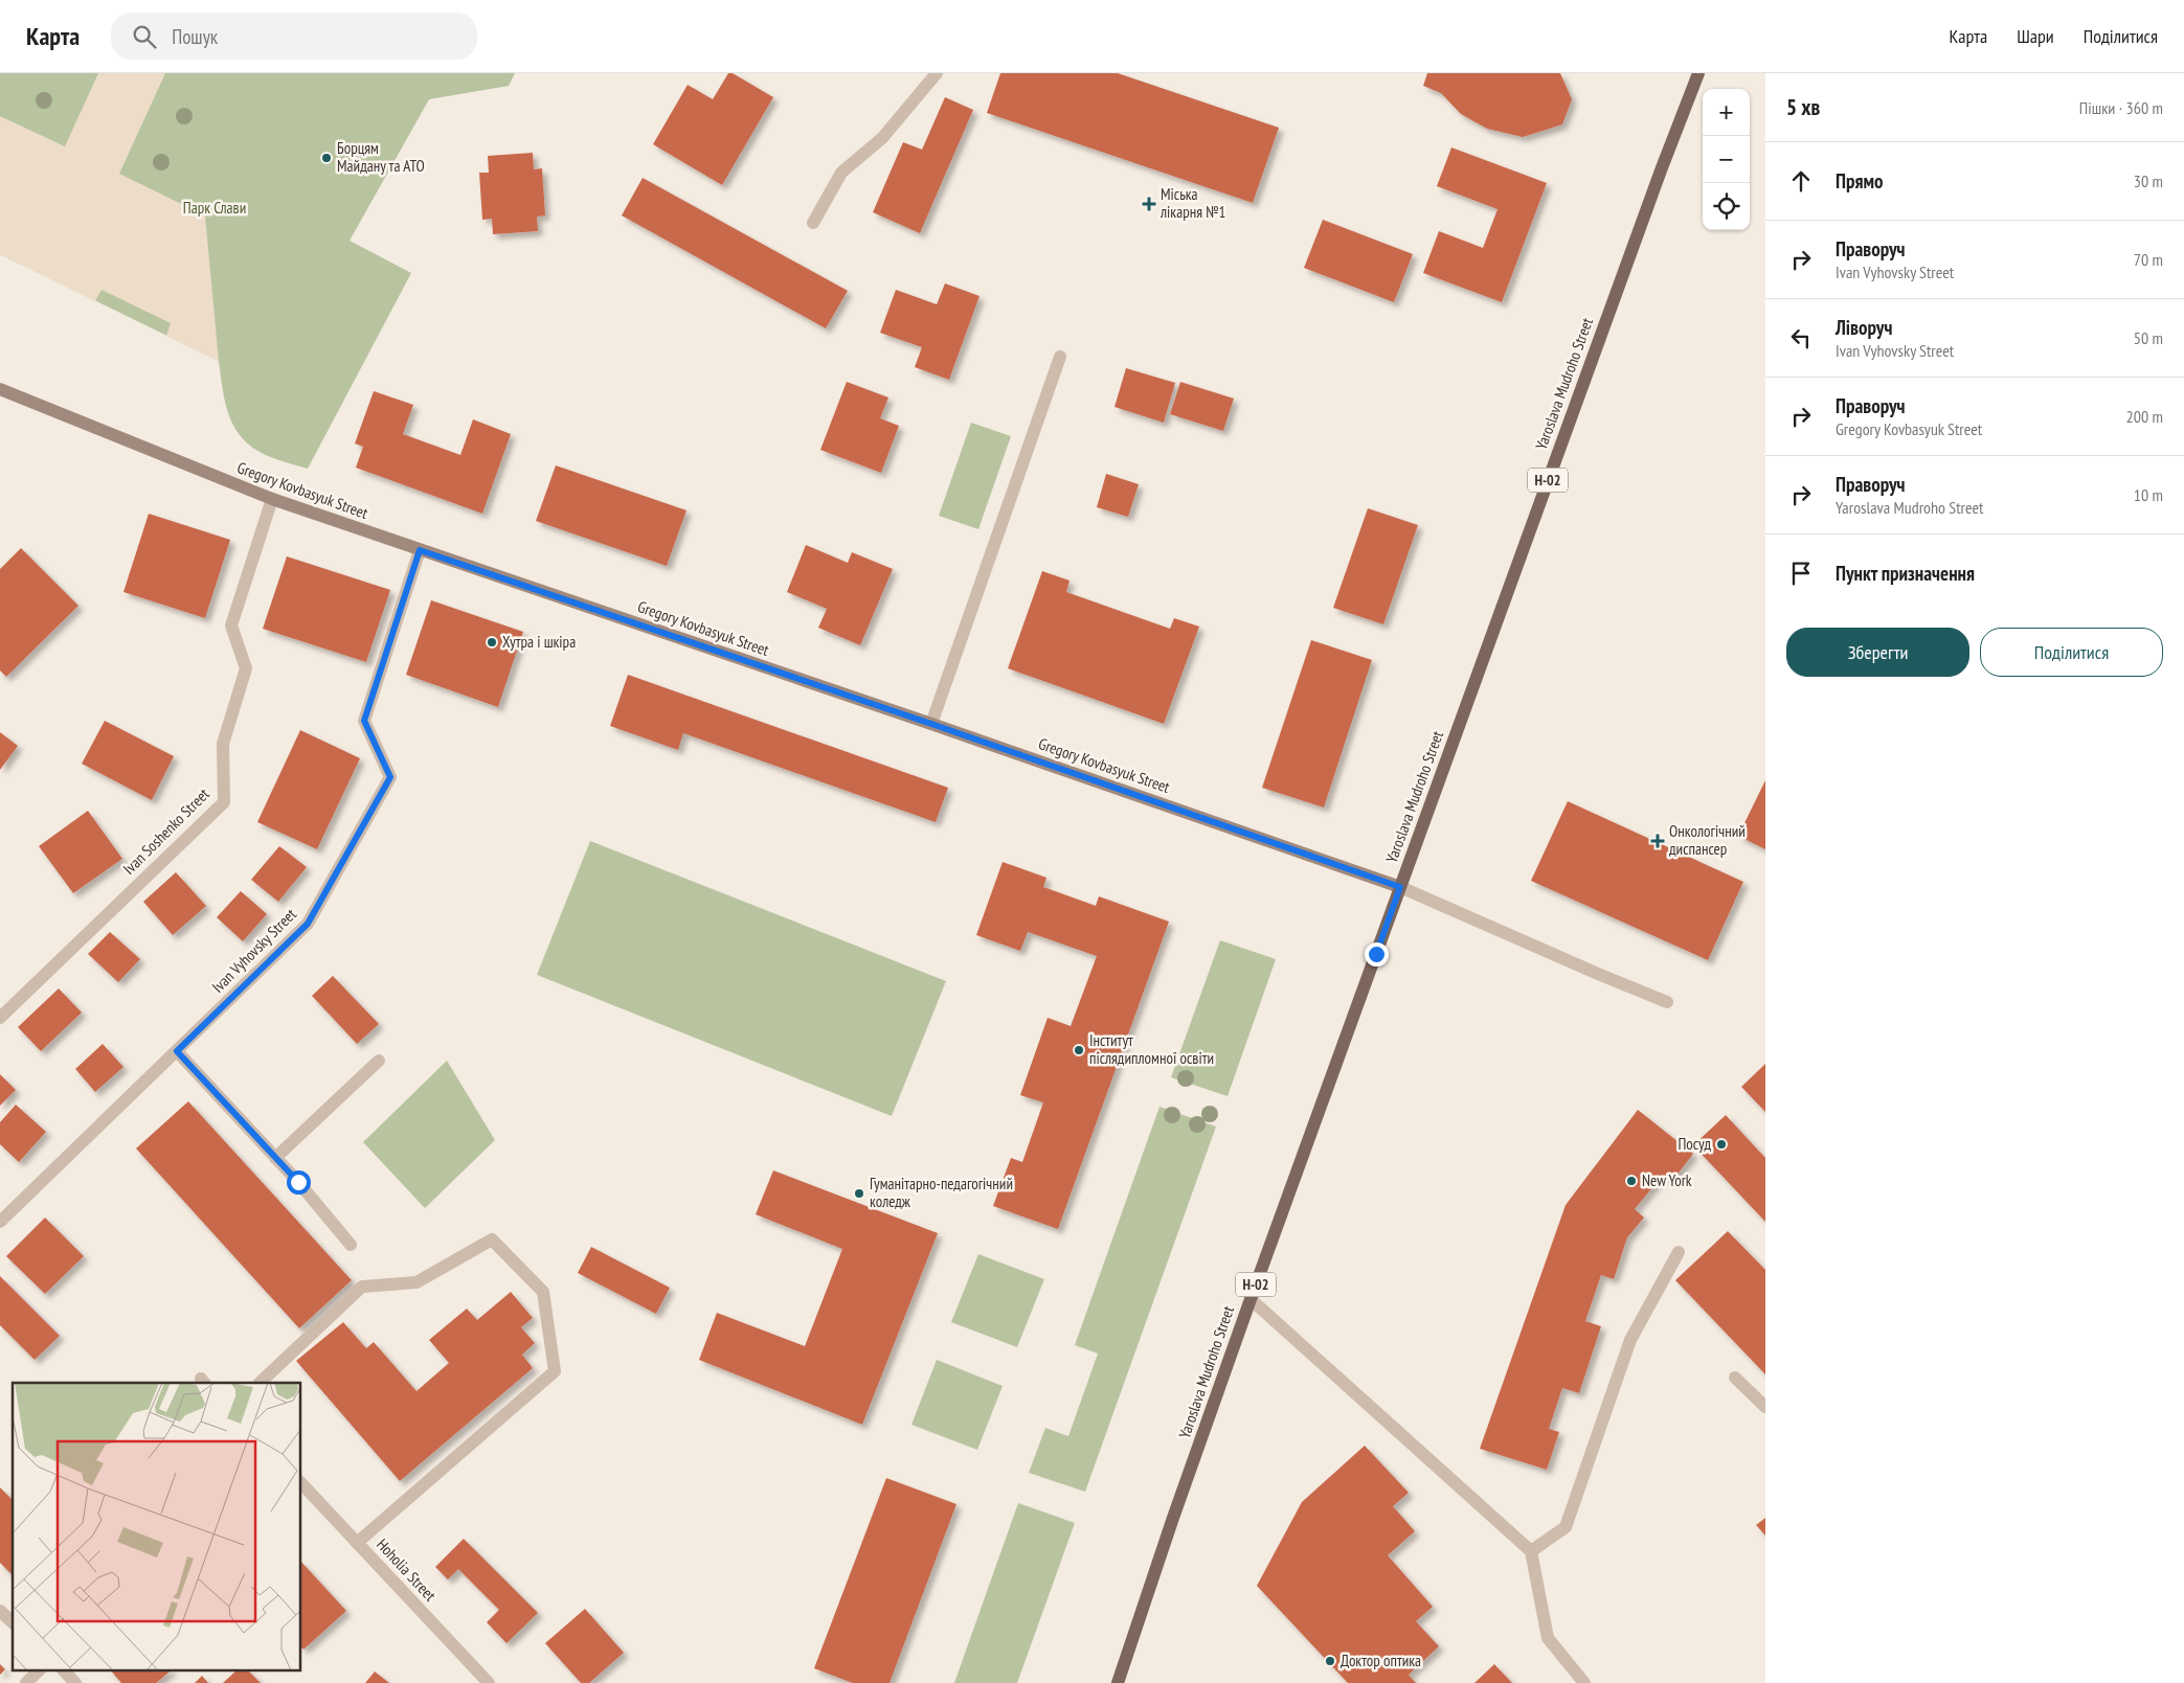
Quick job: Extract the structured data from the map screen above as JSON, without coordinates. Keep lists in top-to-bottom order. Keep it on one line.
{"streets":{"main road":["Yaroslava Mudroho Street","Н-02"],"street":["Gregory Kovbasyuk Street","Ivan Soshenko Street","Ivan Vyhovsky Street","Hoholia Street"]},"crossings":[["Yaroslava Mudroho Street","Gregory Kovbasyuk Street"],["Gregory Kovbasyuk Street","Ivan Soshenko Street"],["Gregory Kovbasyuk Street","Ivan Vyhovsky Street"]],"parks":["Парк Слави"],"places":{"other":["Борцям Майдану та АТО","Хутра і шкіра","Інститут післядипломної освіти","Посуд","New York","Гуманітарно-педагогічний коледж","Доктор оптика"],"health":["Міська лікарня №1","Онкологічний диспансер"]},"page":{"header":"Карта","search":"Пошук","nav":["Карта","Шари","Поділитися"],"heading":["5 хв","Пішки · 360 m"],"map_buttons":["+","−"],"list":[["Прямо","30 m"],["Праворуч","Ivan Vyhovsky Street","70 m"],["Ліворуч","Ivan Vyhovsky Street","50 m"],["Праворуч","Gregory Kovbasyuk Street","200 m"],["Праворуч","Yaroslava Mudroho Street","10 m"],"Пункт призначення"],"buttons":["Зберегти","Поділитися"]}}
